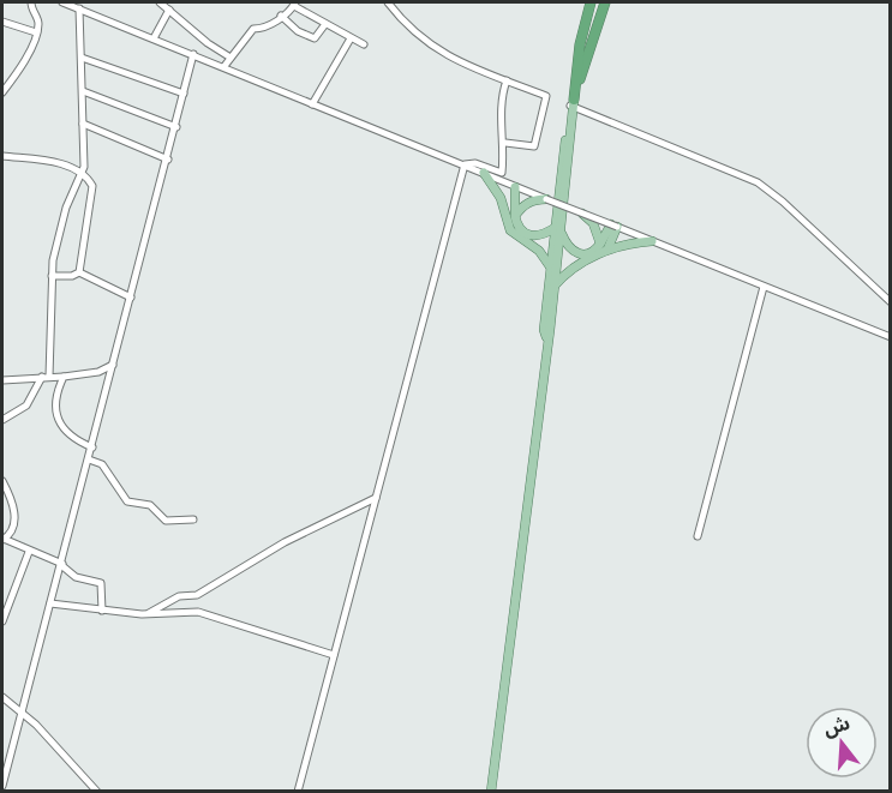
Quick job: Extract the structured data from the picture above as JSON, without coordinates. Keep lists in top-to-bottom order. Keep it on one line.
{"north":"top"}
